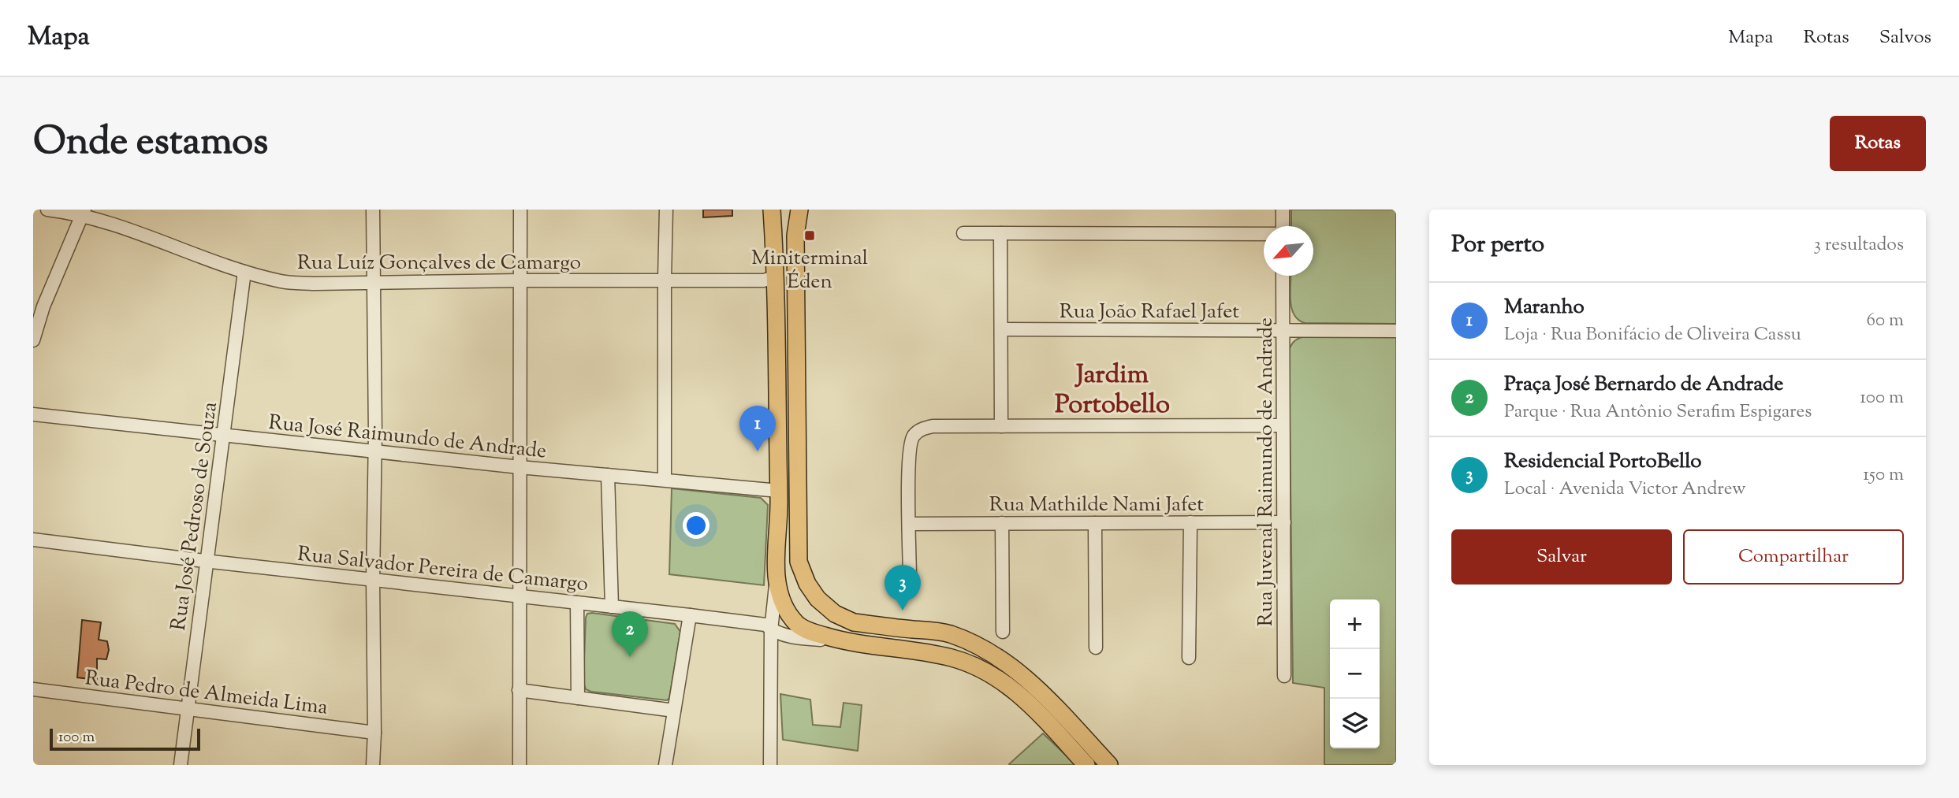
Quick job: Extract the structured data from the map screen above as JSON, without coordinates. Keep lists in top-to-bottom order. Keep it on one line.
{"streets":{"street":["Rua Luíz Gonçalves de Camargo","Rua João Rafael Jafet","Rua José Raimundo de Andrade","Rua Juvenal Raimundo de Andrade","Rua Mathilde Nami Jafet","Rua José Pedroso de Souza","Rua Salvador Pereira de Camargo","Rua Pedro de Almeida Lima"]},"crossings":[["Rua Luíz Gonçalves de Camargo","Rua José Pedroso de Souza"],["Rua João Rafael Jafet","Rua Juvenal Raimundo de Andrade"],["Rua José Raimundo de Andrade","Rua José Pedroso de Souza"],["Rua Juvenal Raimundo de Andrade","Rua Mathilde Nami Jafet"],["Rua José Pedroso de Souza","Rua Salvador Pereira de Camargo"],["Rua José Pedroso de Souza","Rua Pedro de Almeida Lima"]],"districts":["Jardim Portobello"],"places":{"transit":["Miniterminal Éden"]},"scale_bar":"100 m","north":"bottom left","page":{"header":"Mapa","nav":["Mapa","Rotas","Salvos"],"title":"Onde estamos","buttons":["Rotas",["Salvar","Compartilhar"]],"heading":["Por perto","3 resultados"],"list":[{"mark":"1","name":"Maranho","note":"Loja · Rua Bonifácio de Oliveira Cassu","value":"60 m"},{"mark":"2","name":"Praça José Bernardo de Andrade","note":"Parque · Rua Antônio Serafim Espigares","value":"100 m"},{"mark":"3","name":"Residencial PortoBello","note":"Local · Avenida Victor Andrew","value":"150 m"}],"pins":["1","3","2"],"map_buttons":["+","−"],"scale":"100 m"}}
